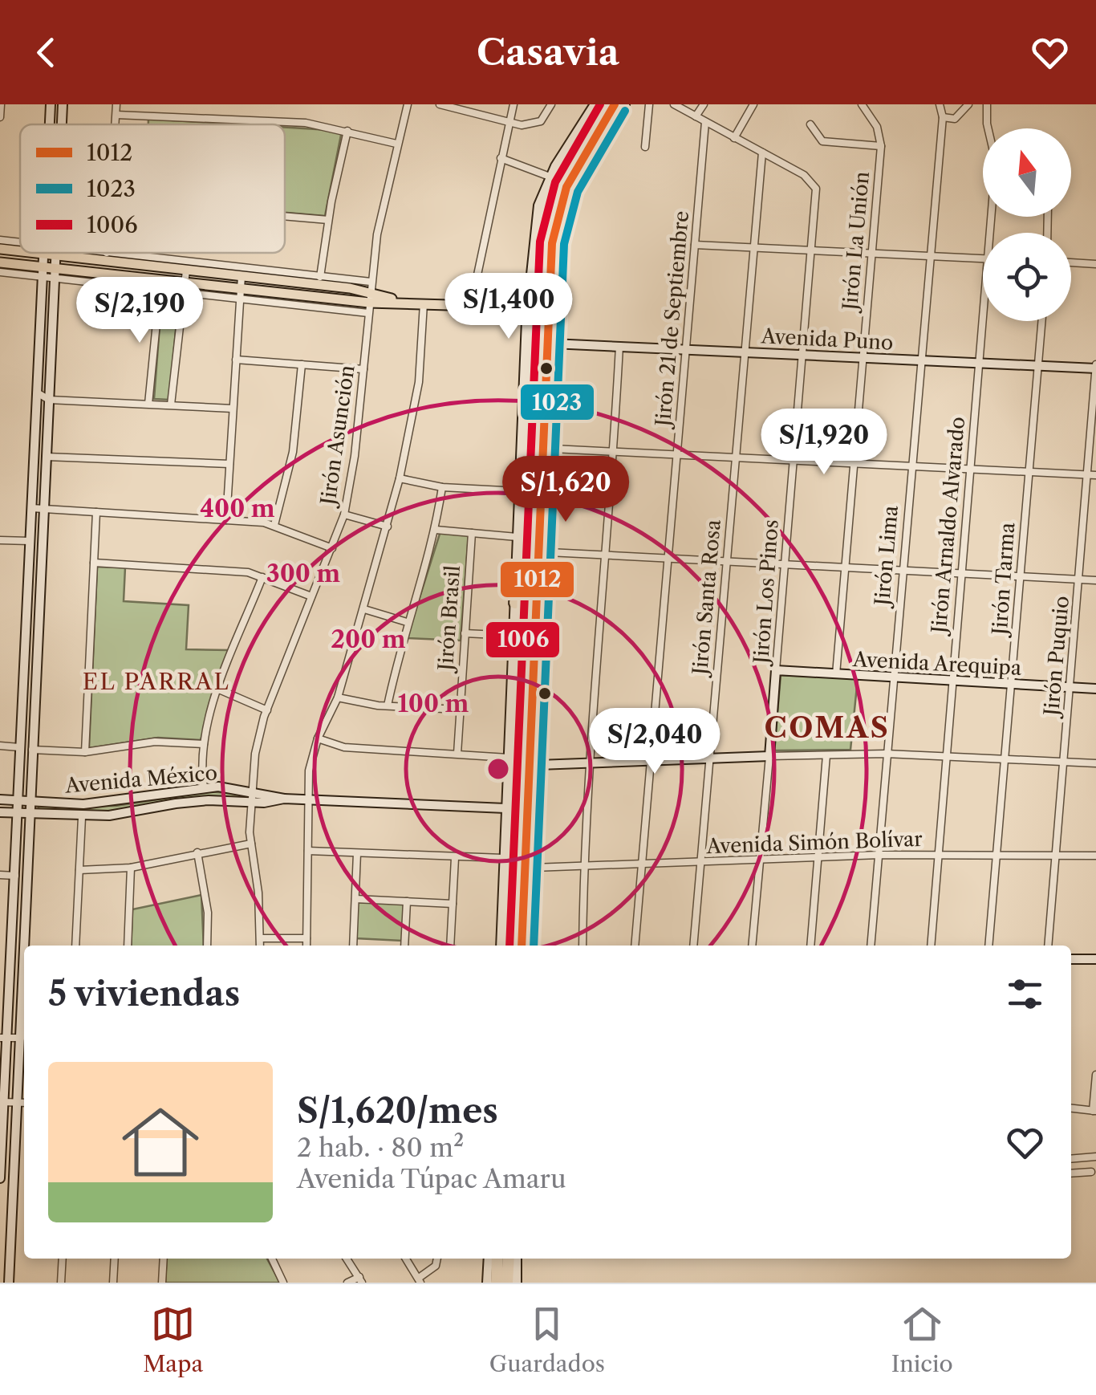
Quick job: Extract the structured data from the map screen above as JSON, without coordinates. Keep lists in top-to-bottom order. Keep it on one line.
{"streets":{"main road":["Avenida Puno","Jirón Los Pinos","Avenida Arequipa","Avenida México"],"street":["Jirón La Unión","Jirón 21 de Septiembre","Jirón Asunción","Jirón Arnaldo Alvarado","Jirón Lima","Jirón Tarma","Jirón Santa Rosa","Jirón Brasil","Jirón Puquio","Avenida Simón Bolívar"]},"crossings":[["Jirón La Unión","Avenida Puno"],["Jirón La Unión","Avenida Arequipa"],["Jirón 21 de Septiembre","Avenida Puno"],["Jirón 21 de Septiembre","Avenida Simón Bolívar"],["Avenida Puno","Jirón Arnaldo Alvarado"],["Avenida Puno","Jirón Lima"],["Avenida Puno","Jirón Tarma"],["Avenida Puno","Jirón Los Pinos"],["Avenida Puno","Jirón Santa Rosa"],["Avenida Puno","Jirón Puquio"],["Jirón Asunción","Avenida México"],["Jirón Arnaldo Alvarado","Avenida Arequipa"],["Jirón Arnaldo Alvarado","Avenida Simón Bolívar"],["Jirón Lima","Avenida Arequipa"],["Jirón Lima","Avenida Simón Bolívar"],["Jirón Tarma","Avenida Arequipa"],["Jirón Tarma","Avenida Simón Bolívar"],["Jirón Los Pinos","Jirón Santa Rosa"],["Jirón Los Pinos","Avenida Arequipa"],["Jirón Los Pinos","Avenida Simón Bolívar"],["Jirón Santa Rosa","Avenida Simón Bolívar"],["Jirón Puquio","Avenida Arequipa"],["Jirón Puquio","Avenida Simón Bolívar"]],"districts":["EL PARRAL","COMAS"],"lines":["transit line 1012","transit line 1006","transit line 1023"],"legend":["1012","1023","1006"],"north":"top","page":{"header":"Casavia","price":["S/1,400","S/2,190","S/1,920","S/1,620","S/2,040"],"heading":"5 viviendas","list":[{"name":"S/1,620/mes","note":"2 hab. · 80 m² · Avenida Túpac Amaru"}],"tabs":["Mapa","Guardados","Inicio"]},"rings":["400 m","300 m","200 m","100 m"]}
